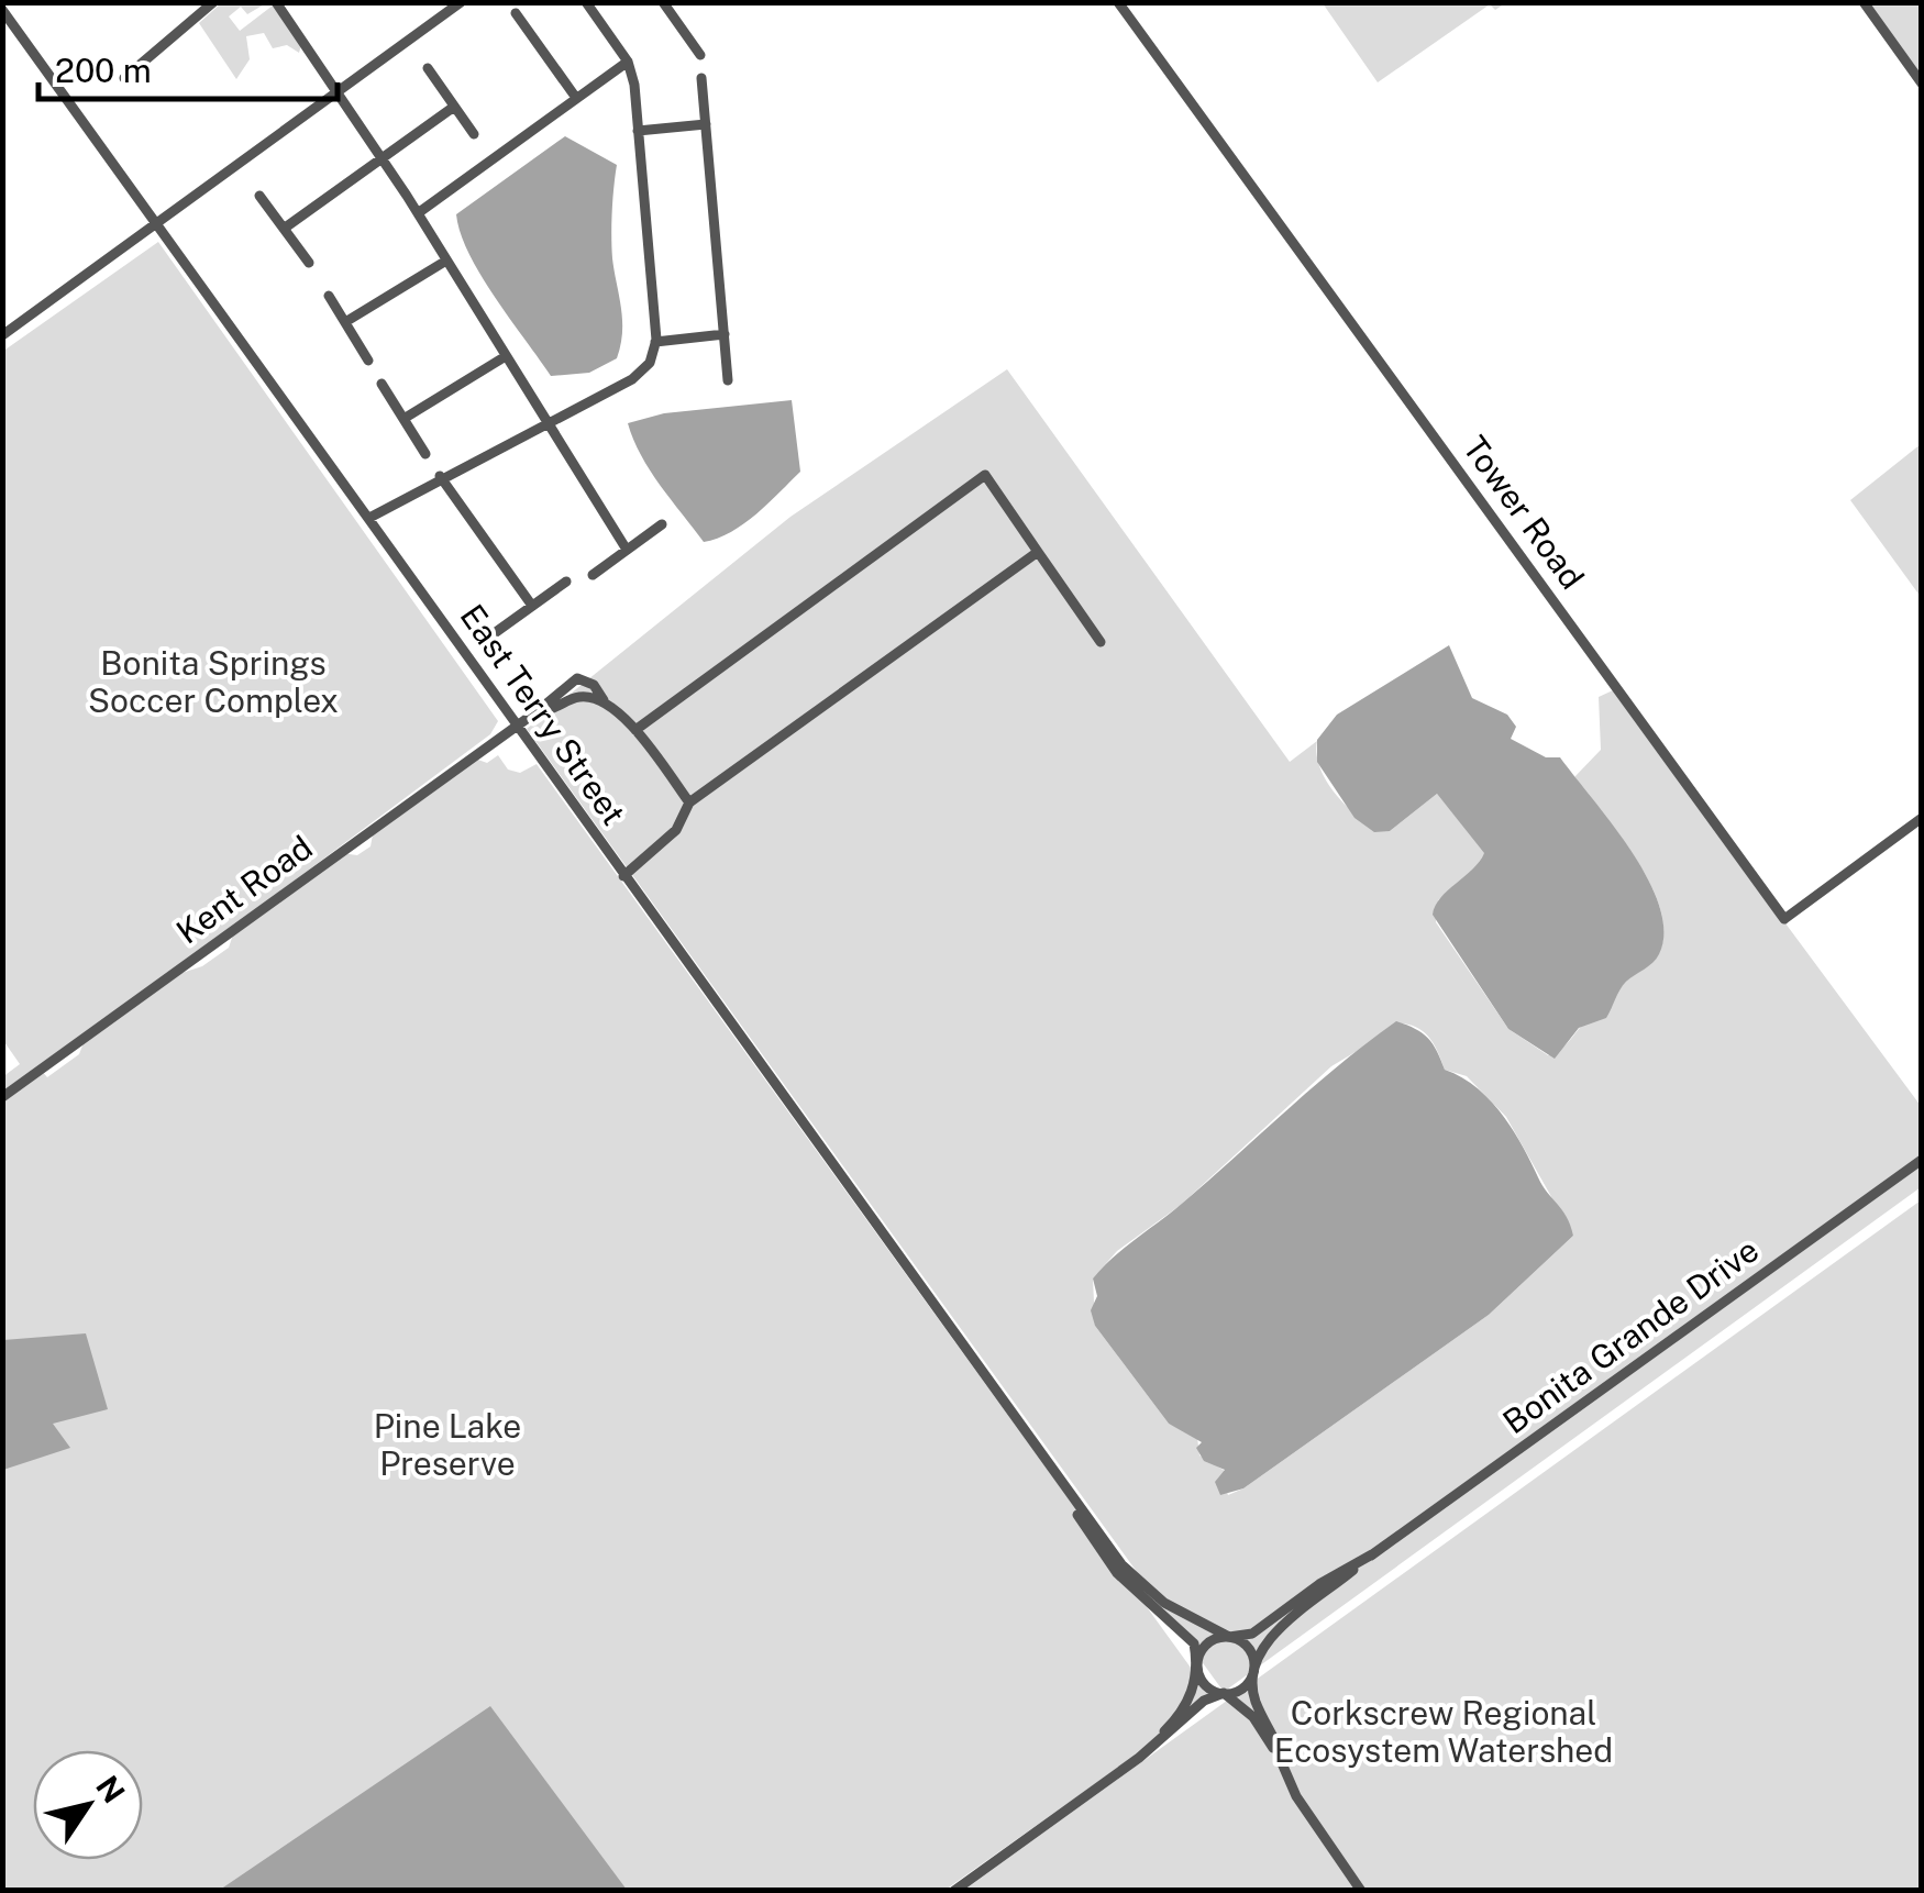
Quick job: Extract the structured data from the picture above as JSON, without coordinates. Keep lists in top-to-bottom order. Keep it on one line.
{"streets":{"street":["Tower Road","East Terry Street","Kent Road","Bonita Grande Drive"]},"crossings":[["East Terry Street","Kent Road"],["East Terry Street","Bonita Grande Drive"]],"parks":["Bonita Springs Soccer Complex","Pine Lake Preserve","Corkscrew Regional Ecosystem Watershed"],"scale_bar":"200 m","north":"top right"}
